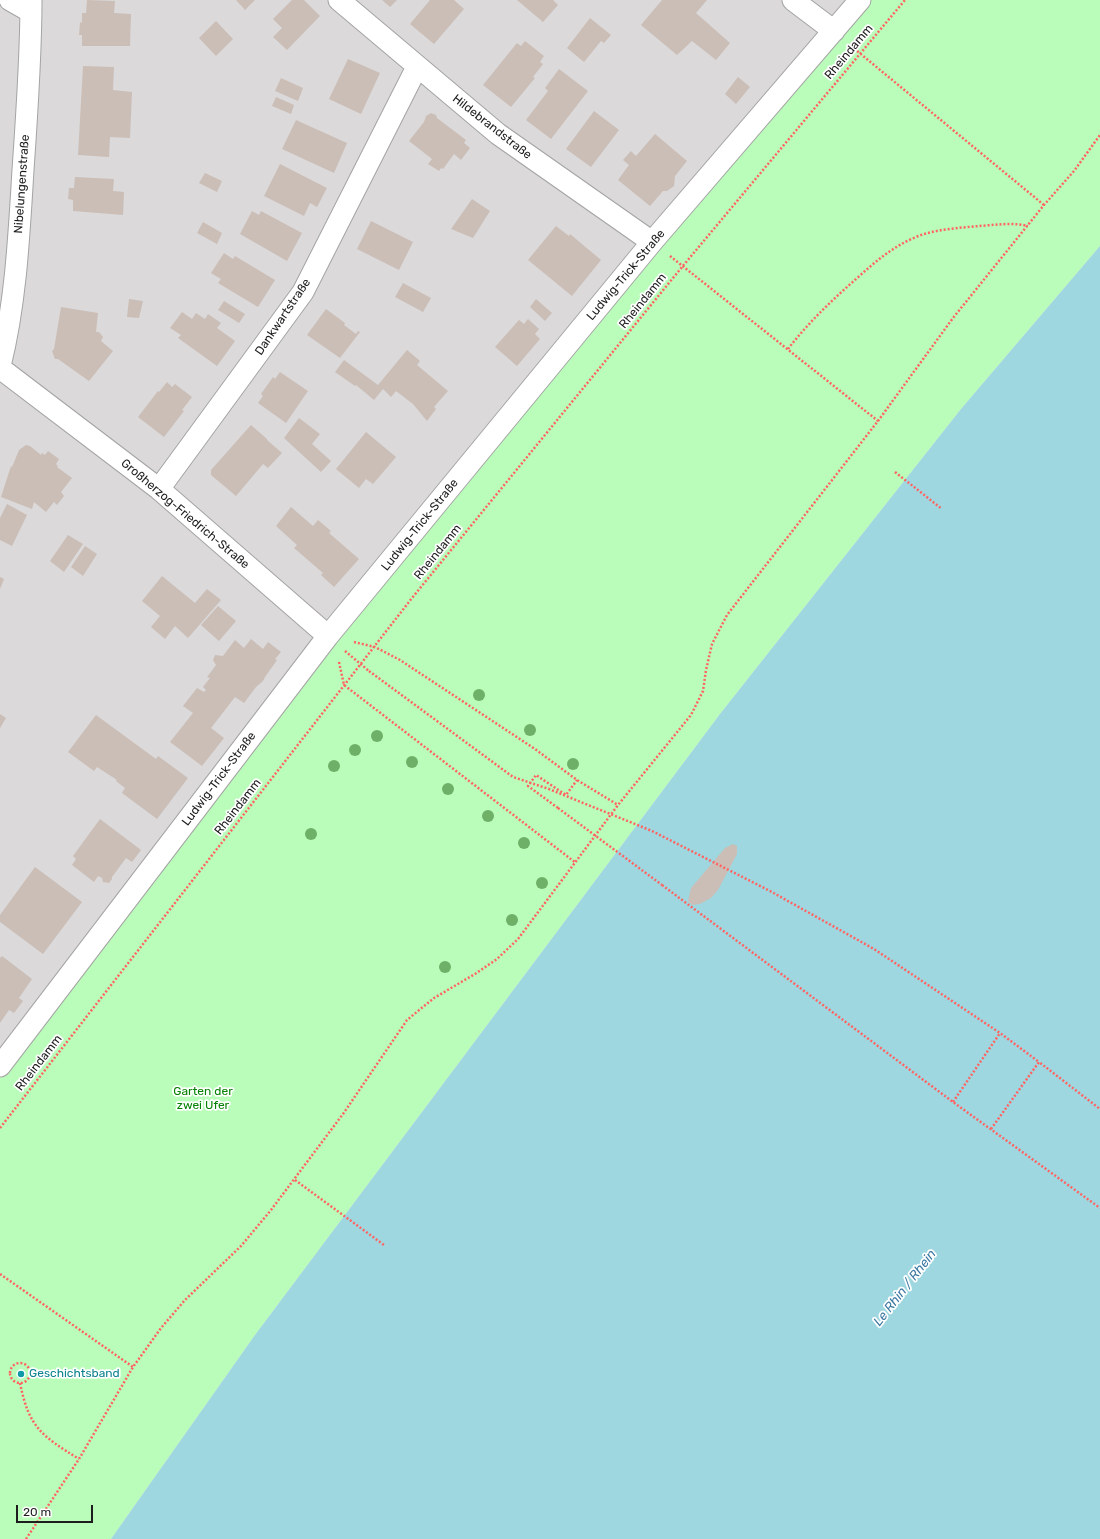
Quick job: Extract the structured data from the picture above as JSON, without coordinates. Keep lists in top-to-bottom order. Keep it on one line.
{"streets":{"street":["Hildebrandstraße","Nibelungenstraße","Ludwig-Trick-Straße","Dankwartstraße","Großherzog-Friedrich-Straße"],"path":["Rheindamm"]},"crossings":[["Hildebrandstraße","Ludwig-Trick-Straße"],["Hildebrandstraße","Dankwartstraße"],["Nibelungenstraße","Großherzog-Friedrich-Straße"],["Ludwig-Trick-Straße","Großherzog-Friedrich-Straße"],["Dankwartstraße","Großherzog-Friedrich-Straße"]],"water":["Le Rhin / Rhein"],"parks":["Garten der zwei Ufer"],"places":["Geschichtsband"],"scale_bar":"20 m"}
